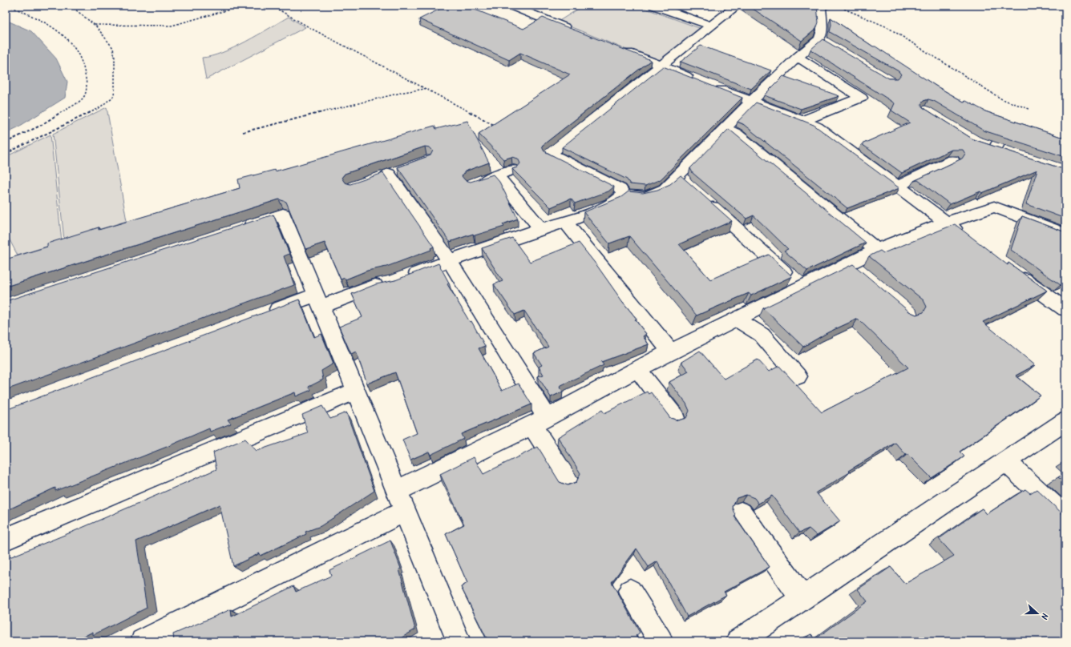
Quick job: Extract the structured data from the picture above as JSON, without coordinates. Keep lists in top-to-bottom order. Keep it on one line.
{"north":"right"}
